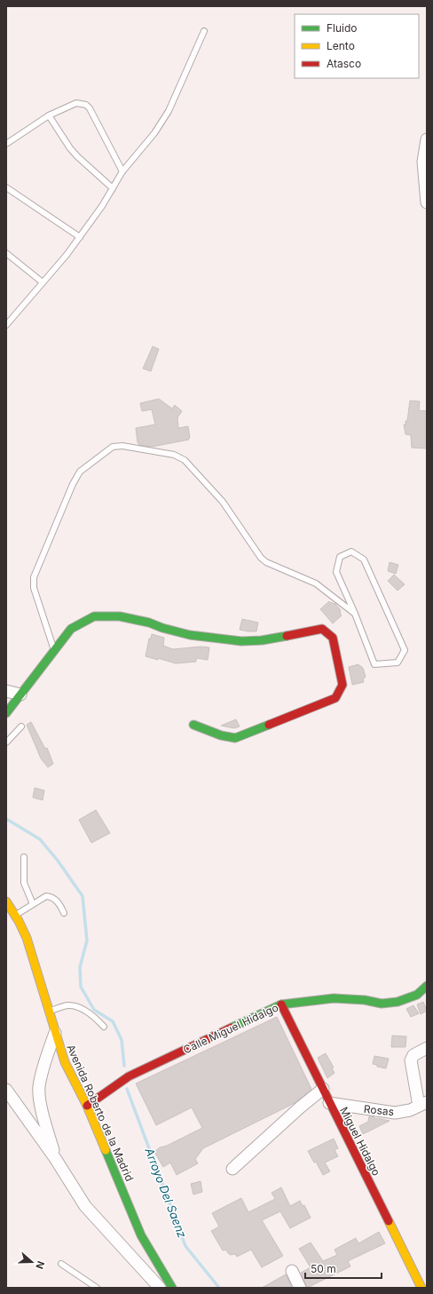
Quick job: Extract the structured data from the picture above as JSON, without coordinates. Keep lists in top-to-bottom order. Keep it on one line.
{"streets":{"street":["Calle Miguel Hidalgo","Rosas","Avenida Roberto de la Madrid","Miguel Hidalgo"]},"crossings":[["Calle Miguel Hidalgo","Avenida Roberto de la Madrid"],["Calle Miguel Hidalgo","Miguel Hidalgo"],["Rosas","Miguel Hidalgo"]],"water":["Arroyo Del Saenz"],"legend":["Fluido","Lento","Atasco"],"scale_bar":"50 m","north":"right"}
